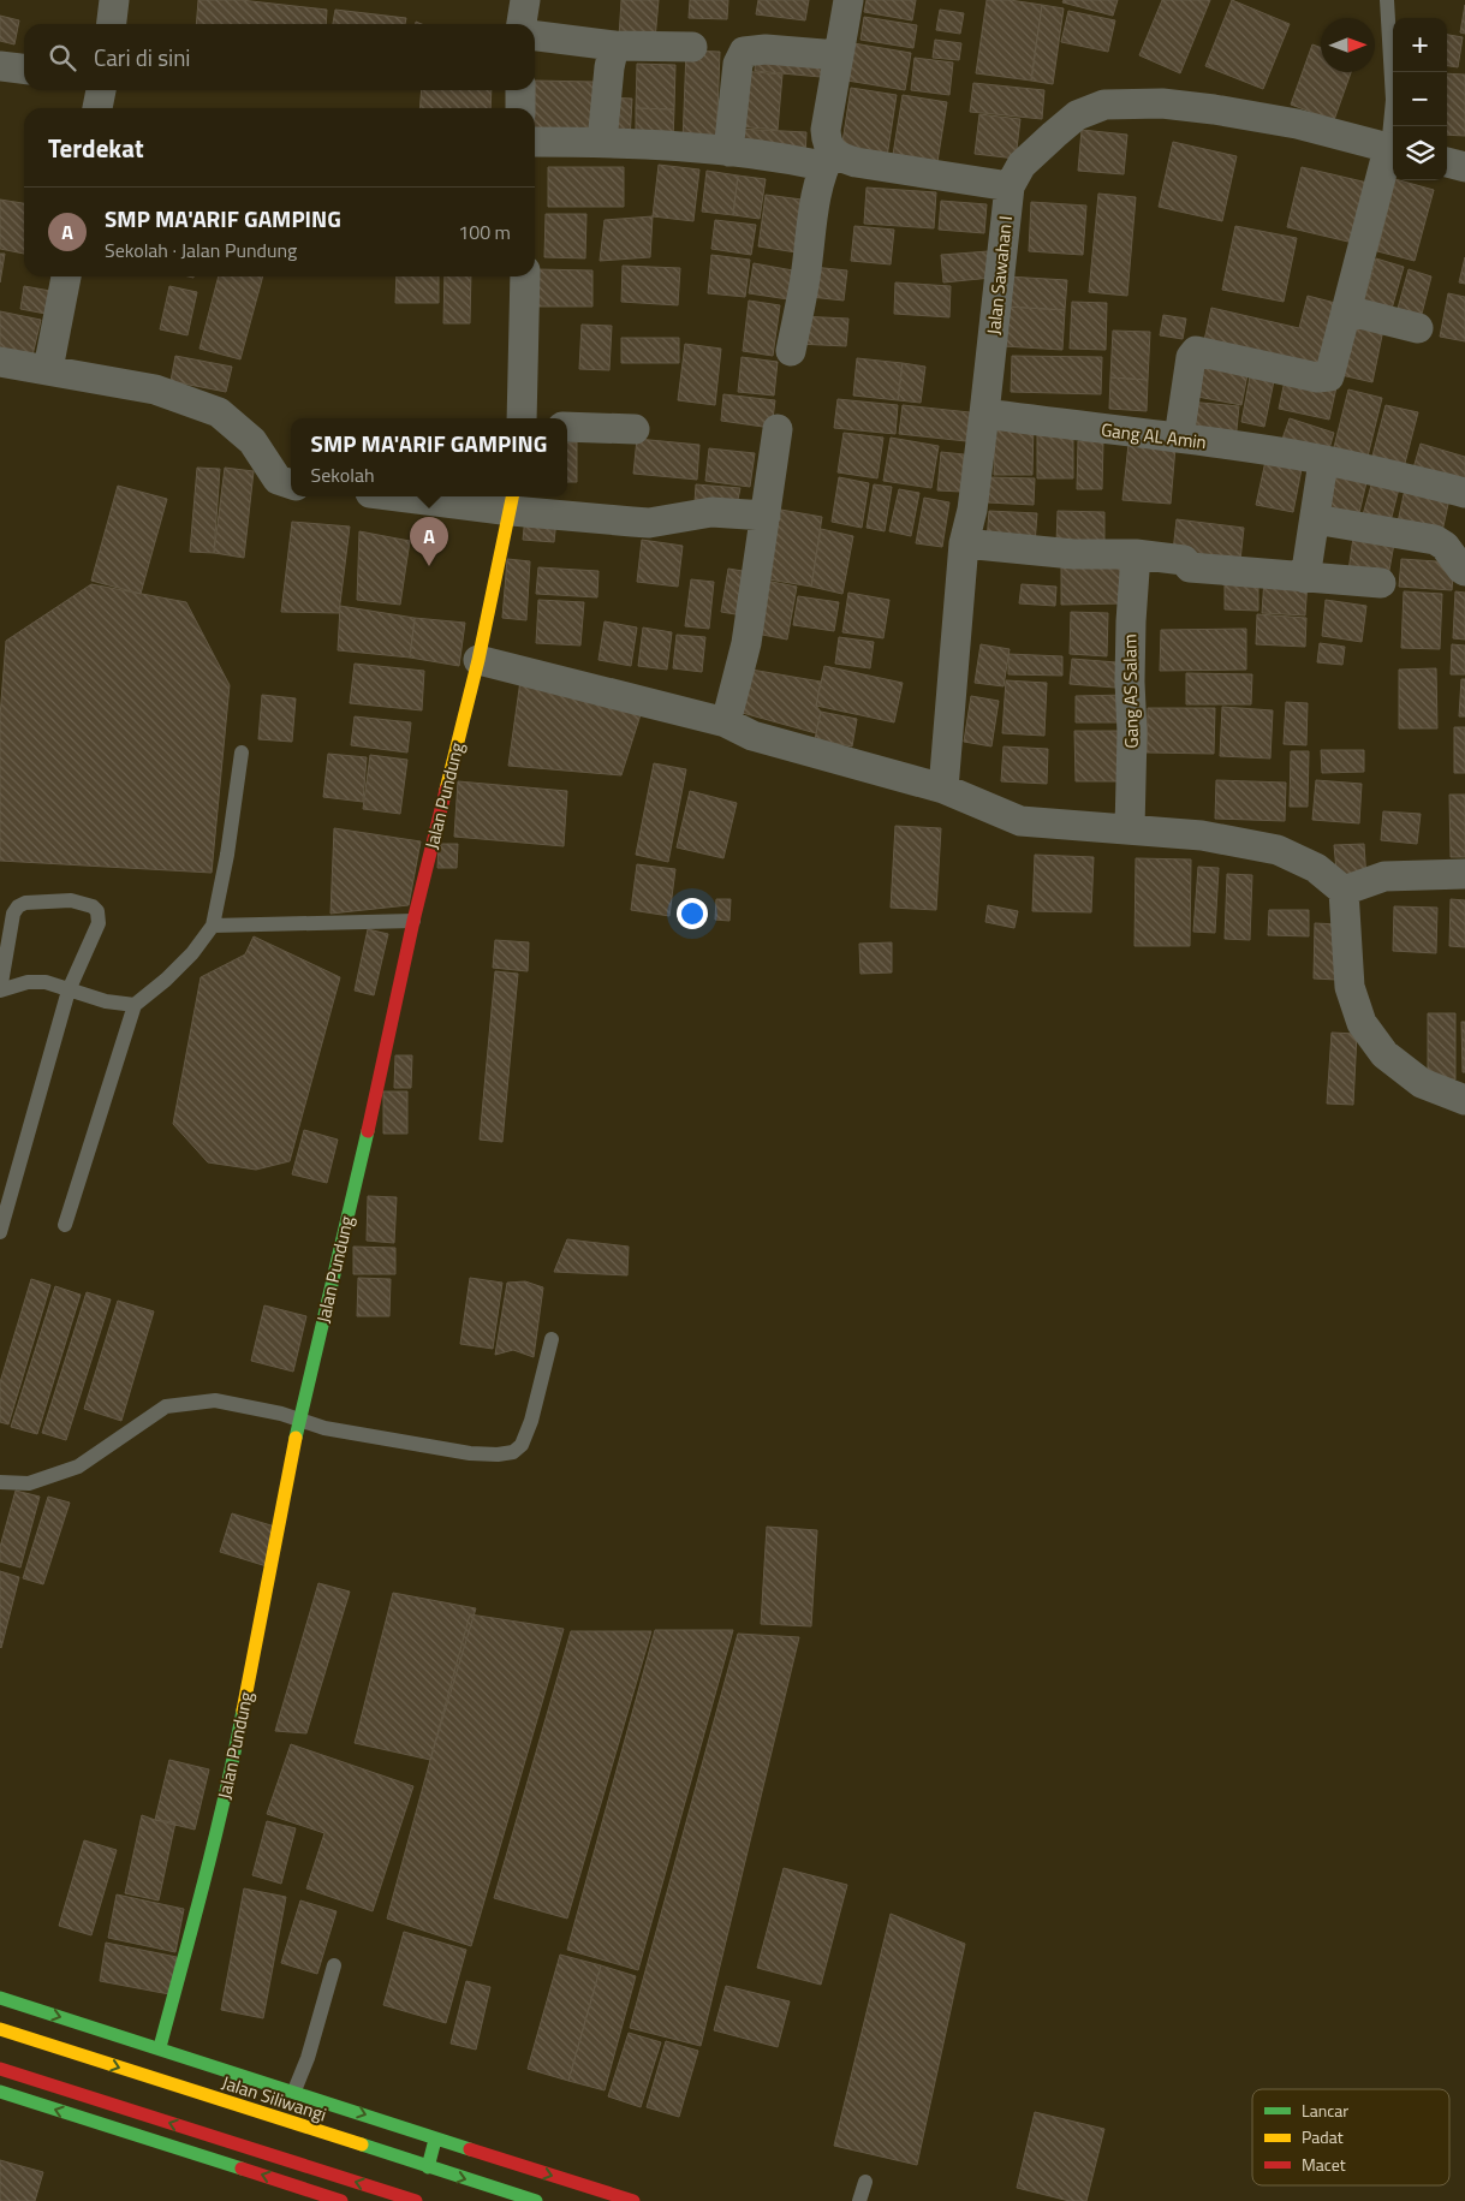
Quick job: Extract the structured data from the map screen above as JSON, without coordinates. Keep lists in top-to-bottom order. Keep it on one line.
{"streets":{"main road":["Jalan Pundung","Jalan Siliwangi"],"street":["Jalan Sawahan I","Gang AL Amin","Gang AS Salam"]},"crossings":[["Jalan Sawahan I","Gang AL Amin"]],"legend":["Lancar","Padat","Macet"],"north":"right","page":{"map_buttons":["+","−"],"search":"Cari di sini","heading":"Terdekat","list":[{"mark":"A","name":"SMP MA'ARIF GAMPING","note":"Sekolah · Jalan Pundung","value":"100 m"}],"popup":["SMP MA'ARIF GAMPING","Sekolah"],"pins":"A"}}
